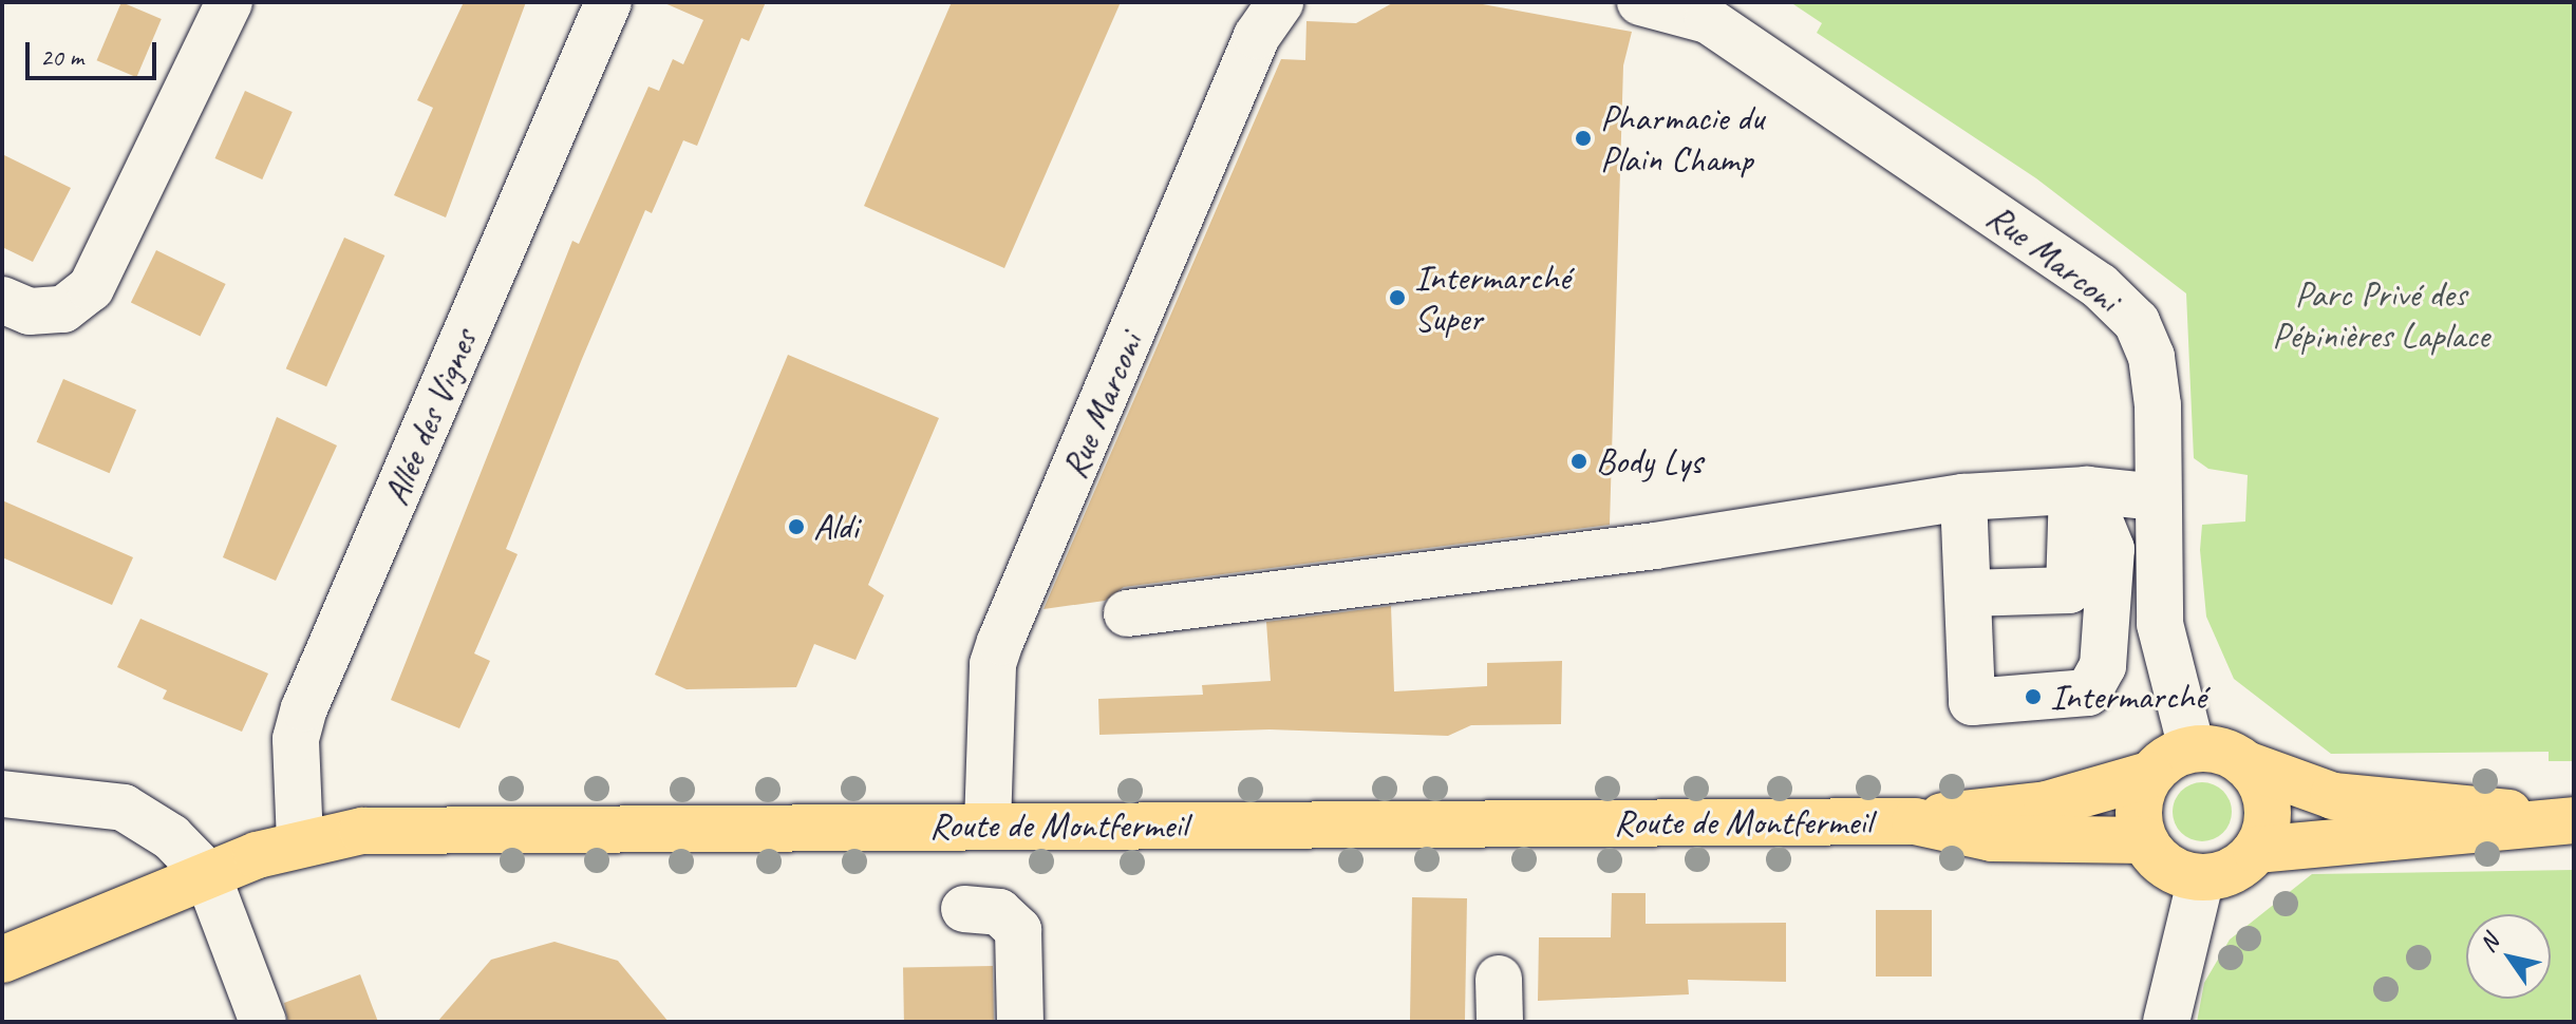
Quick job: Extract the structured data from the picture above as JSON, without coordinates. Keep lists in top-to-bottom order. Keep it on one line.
{"streets":{"main road":["Route de Montfermeil"],"street":["Rue Marconi","Allée des Vignes"]},"crossings":[["Rue Marconi","Route de Montfermeil"],["Allée des Vignes","Route de Montfermeil"]],"parks":["Parc Privé des Pépinières Laplace"],"places":["Pharmacie du Plain Champ","Intermarché Super","Body Lys","Aldi","Intermarché"],"scale_bar":"20 m","north":"top left"}
